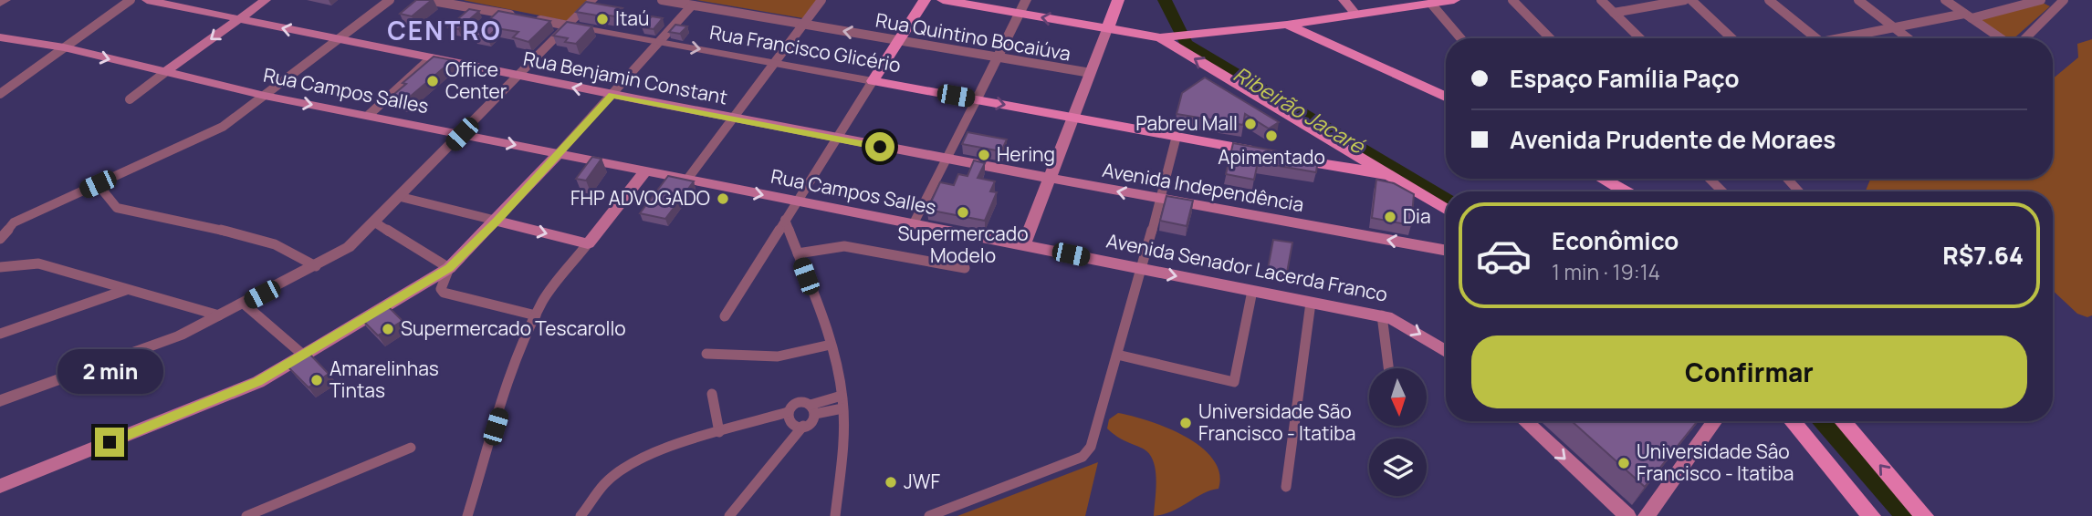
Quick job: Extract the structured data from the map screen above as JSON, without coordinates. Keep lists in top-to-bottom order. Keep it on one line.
{"streets":{"main road":["Rua Francisco Glicério","Rua Benjamin Constant","Rua Campos Salles","Avenida Independência","Avenida Senador Lacerda Franco"],"street":["Rua Quintino Bocaiúva"]},"crossings":[["Rua Benjamin Constant","Avenida Independência"],["Rua Campos Salles","Avenida Senador Lacerda Franco"]],"one_way":["Rua Campos Salles","Avenida Senador Lacerda Franco"],"districts":["CENTRO"],"water":["Ribeirão Jacaré"],"places":["Itaú","Office Center","Pabreu Mall","Apimentado","Hering","FHP ADVOGADO","Supermercado Modelo","Dia","Supermercado Tescarollo","Amarelinhas Tintas","Universidade São Francisco - Itatiba","Universidade Sâo Francisco - Itatiba","JWF"],"north":"bottom","page":{"banner":["Espaço Família Paço","Avenida Prudente de Moraes"],"list":[{"name":"Econômico","note":"1 min · 19:14","value":"R$7.64"}],"buttons":"Confirmar","bubble":"2 min"}}
